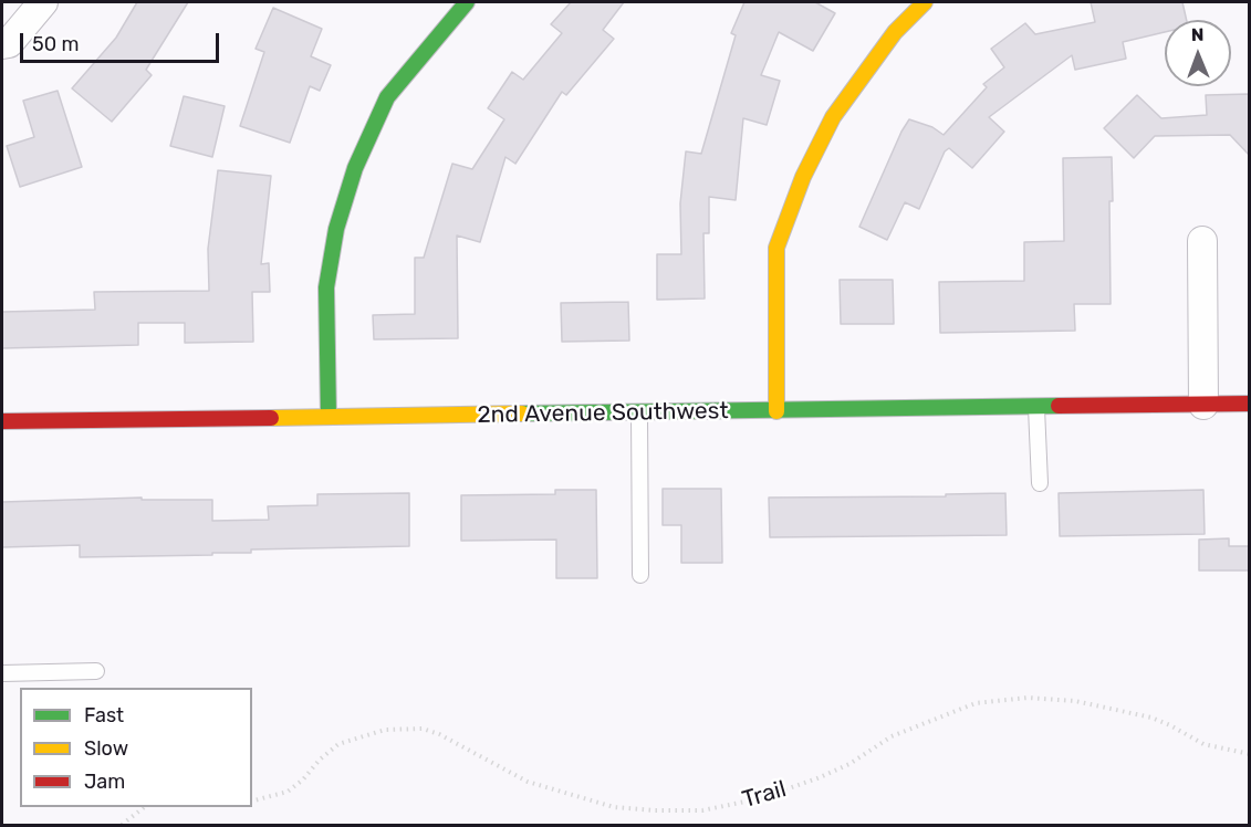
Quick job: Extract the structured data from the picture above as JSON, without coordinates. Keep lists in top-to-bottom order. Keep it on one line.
{"streets":{"street":["2nd Avenue Southwest"],"path":["Trail"]},"legend":["Fast","Slow","Jam"],"scale_bar":"50 m","north":"top"}
